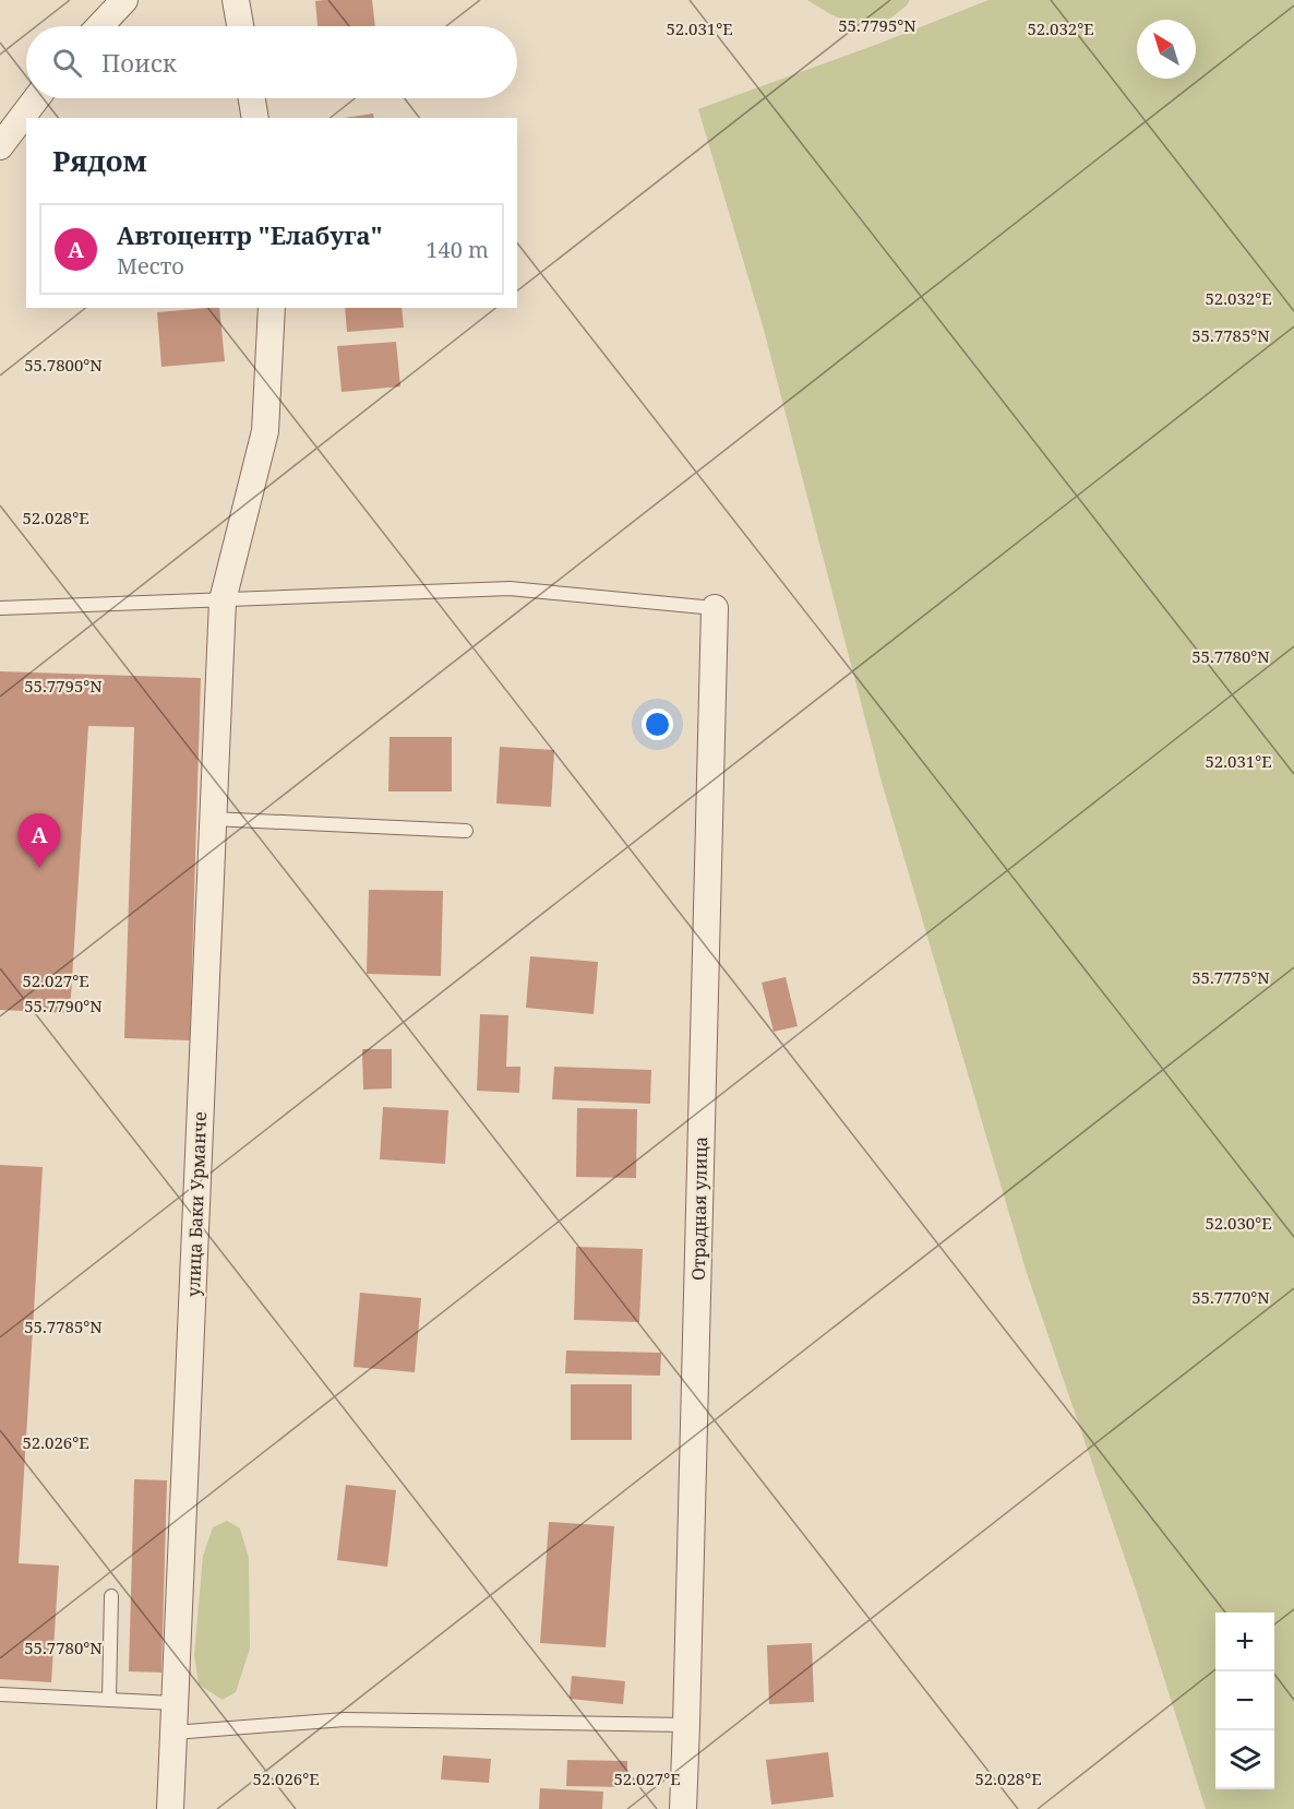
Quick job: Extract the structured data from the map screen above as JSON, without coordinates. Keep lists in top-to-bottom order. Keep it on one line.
{"streets":{"street":["улица Баки Урманче","Отрадная улица"]},"north":"top left","page":{"search":"Поиск","heading":"Рядом","list":[{"mark":"A","name":"Автоцентр \"Елабуга\"","note":"Место","value":"140 m"}],"pins":"A","map_buttons":["+","−"]},"coordinates":["55.7795°N","52.031°E","52.032°E","55.7785°N","55.7800°N","52.028°E","55.7780°N","55.7775°N","52.027°E","55.7790°N","52.030°E","55.7770°N","52.026°E"]}
